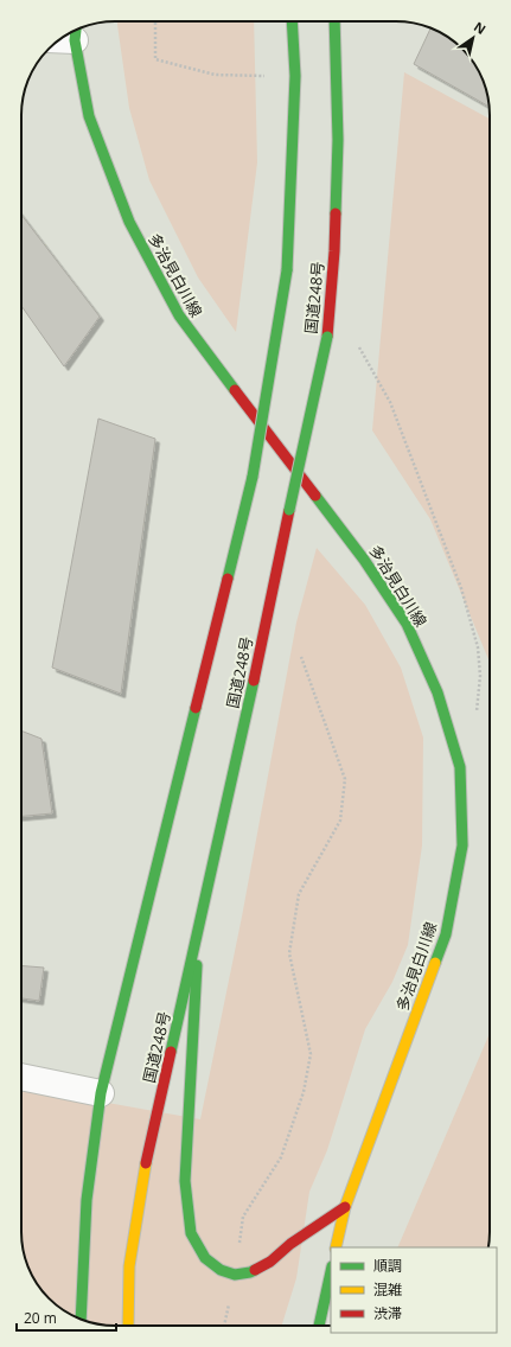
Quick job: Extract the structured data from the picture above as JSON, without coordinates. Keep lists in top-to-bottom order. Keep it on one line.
{"streets":{"main road":["多治見白川線","国道248号"]},"legend":["順調","混雑","渋滞"],"scale_bar":"20 m","north":"top right"}
